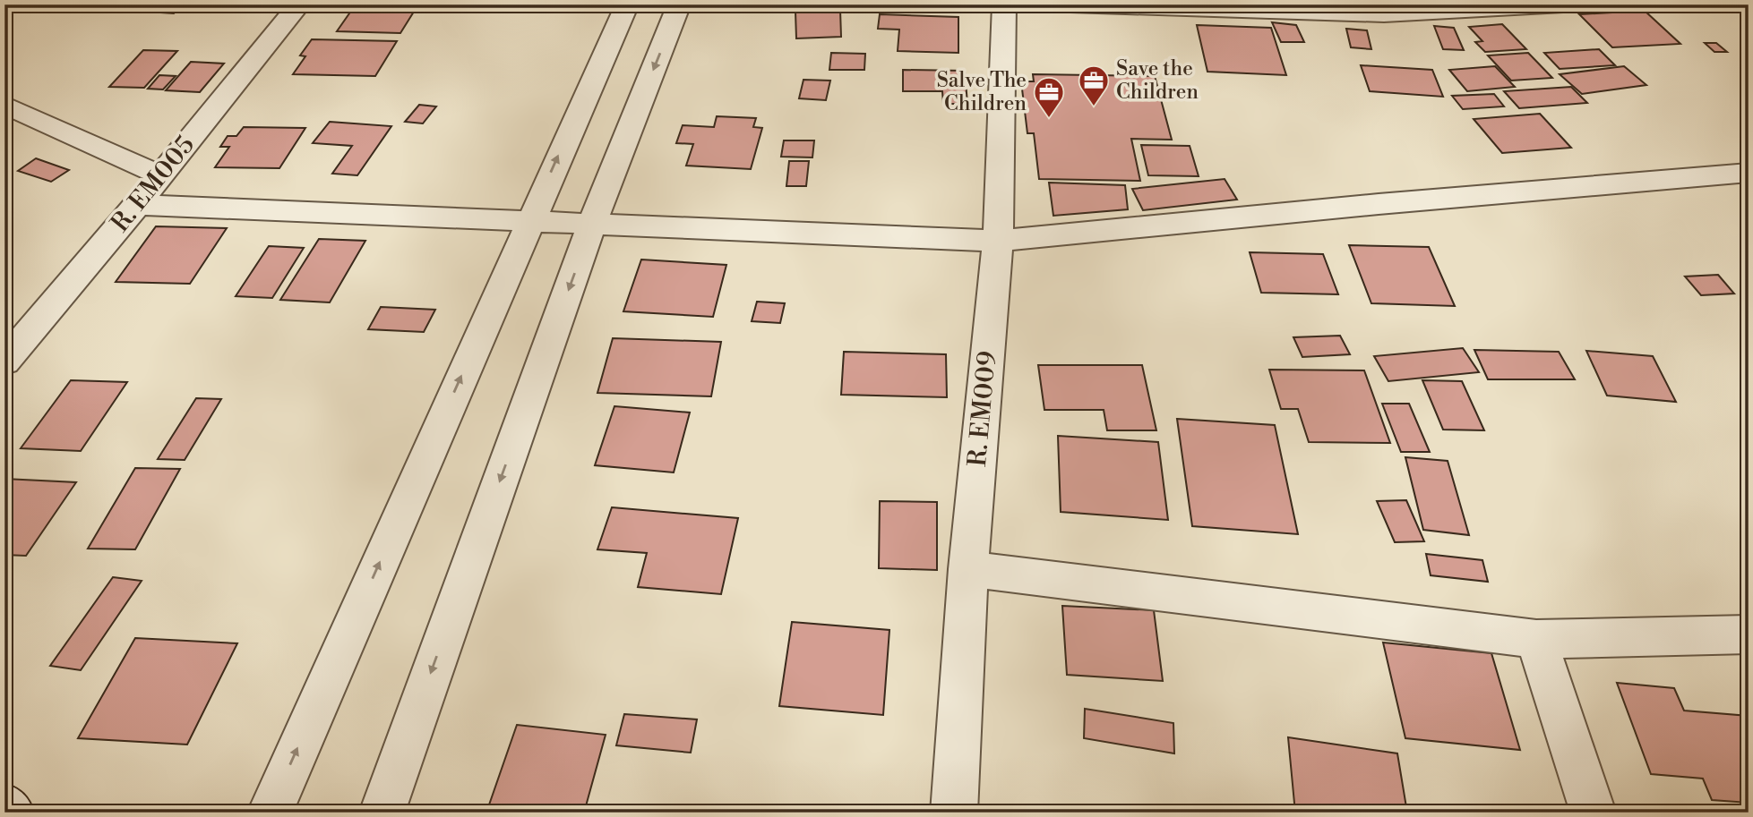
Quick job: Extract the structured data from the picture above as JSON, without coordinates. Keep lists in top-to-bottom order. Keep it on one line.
{"streets":{"street":["R. EM005","R. EM009"]},"places":{"office":["Save the Children","Salve The Children"]}}
